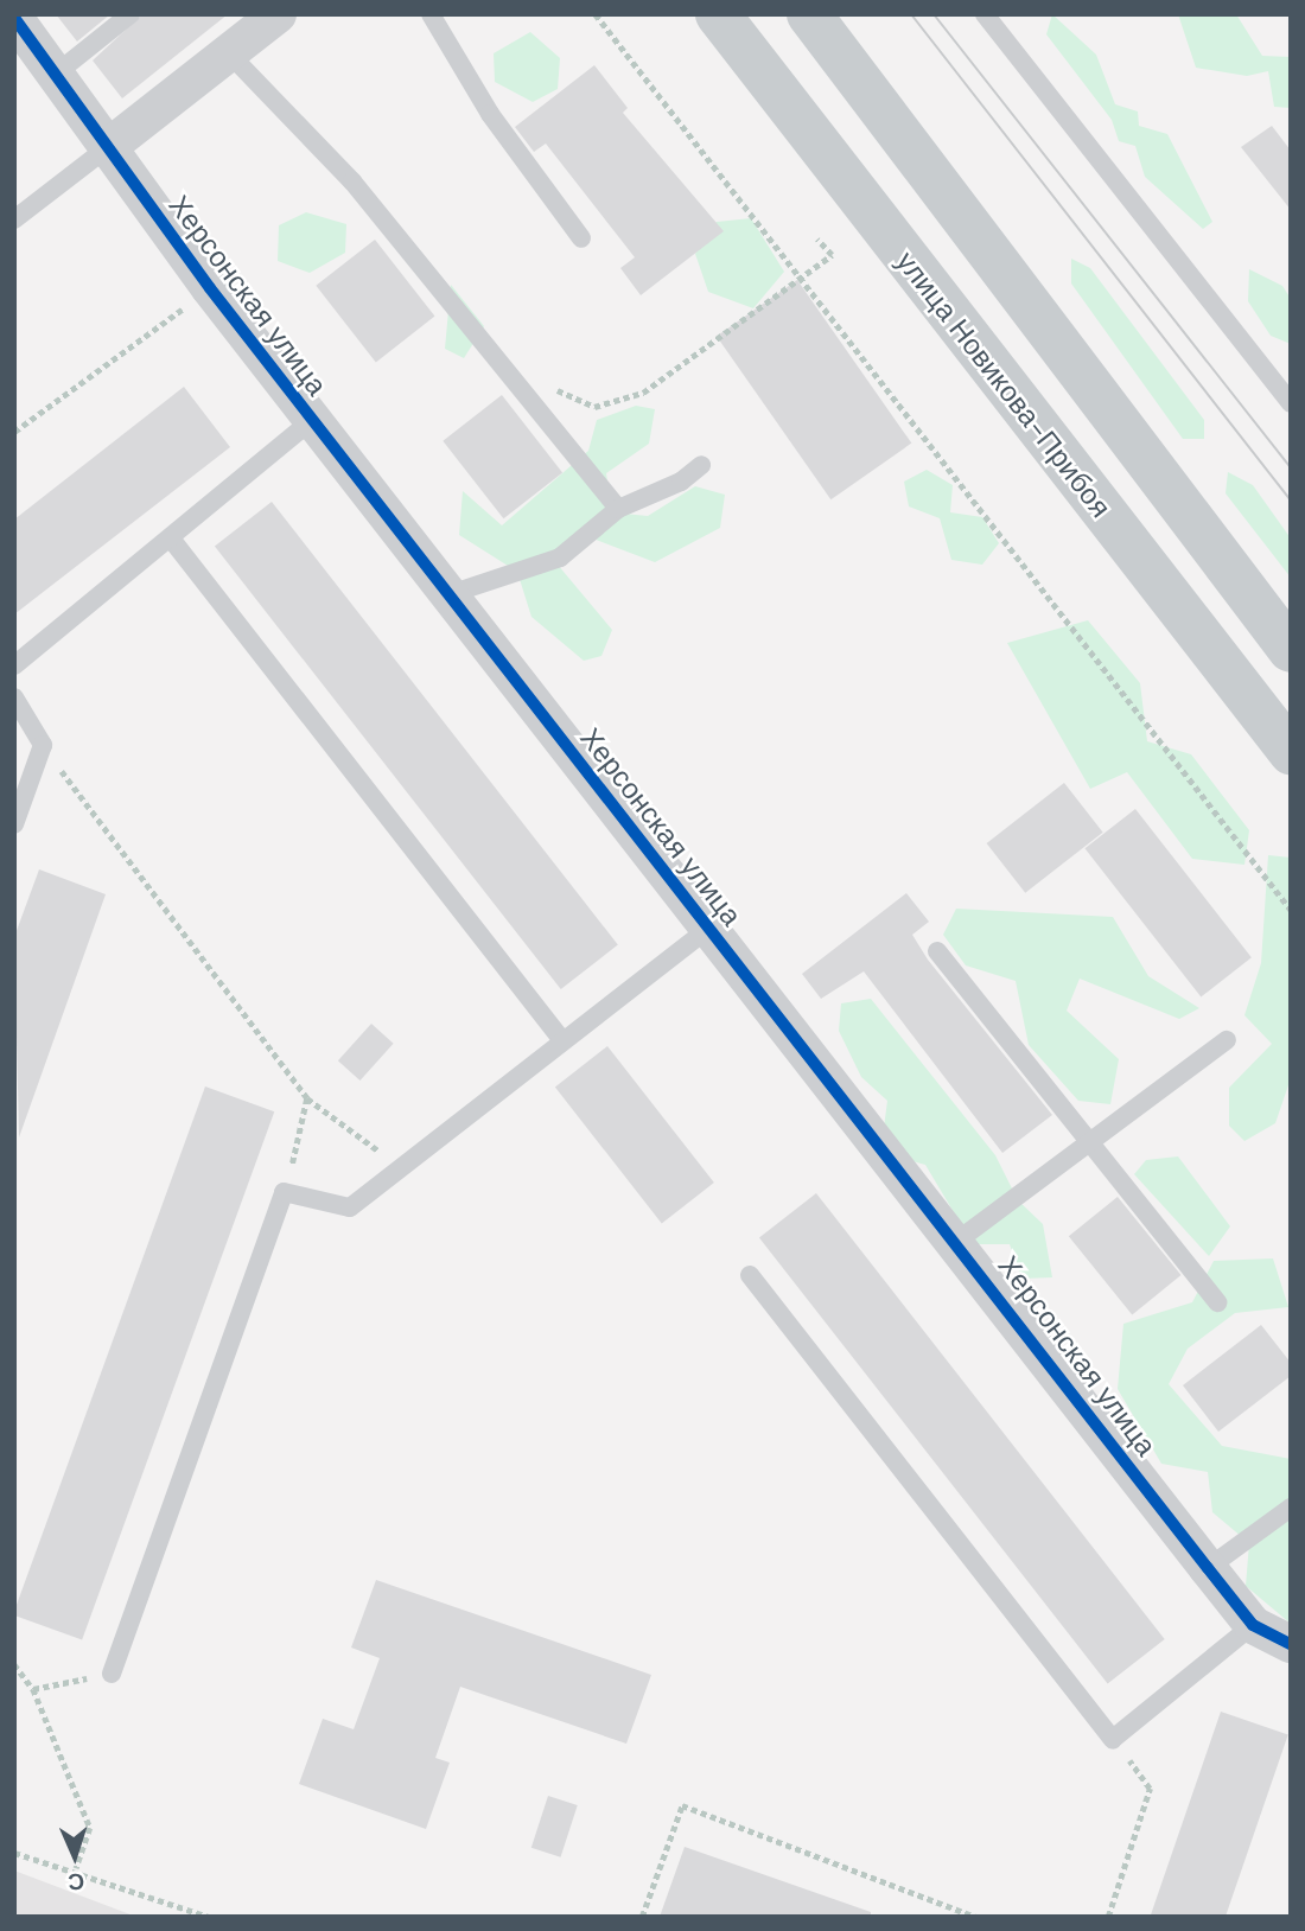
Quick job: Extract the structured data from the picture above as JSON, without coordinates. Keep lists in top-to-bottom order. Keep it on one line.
{"streets":{"main road":["улица Новикова-Прибоя"],"street":["Херсонская улица"]},"north":"bottom"}
